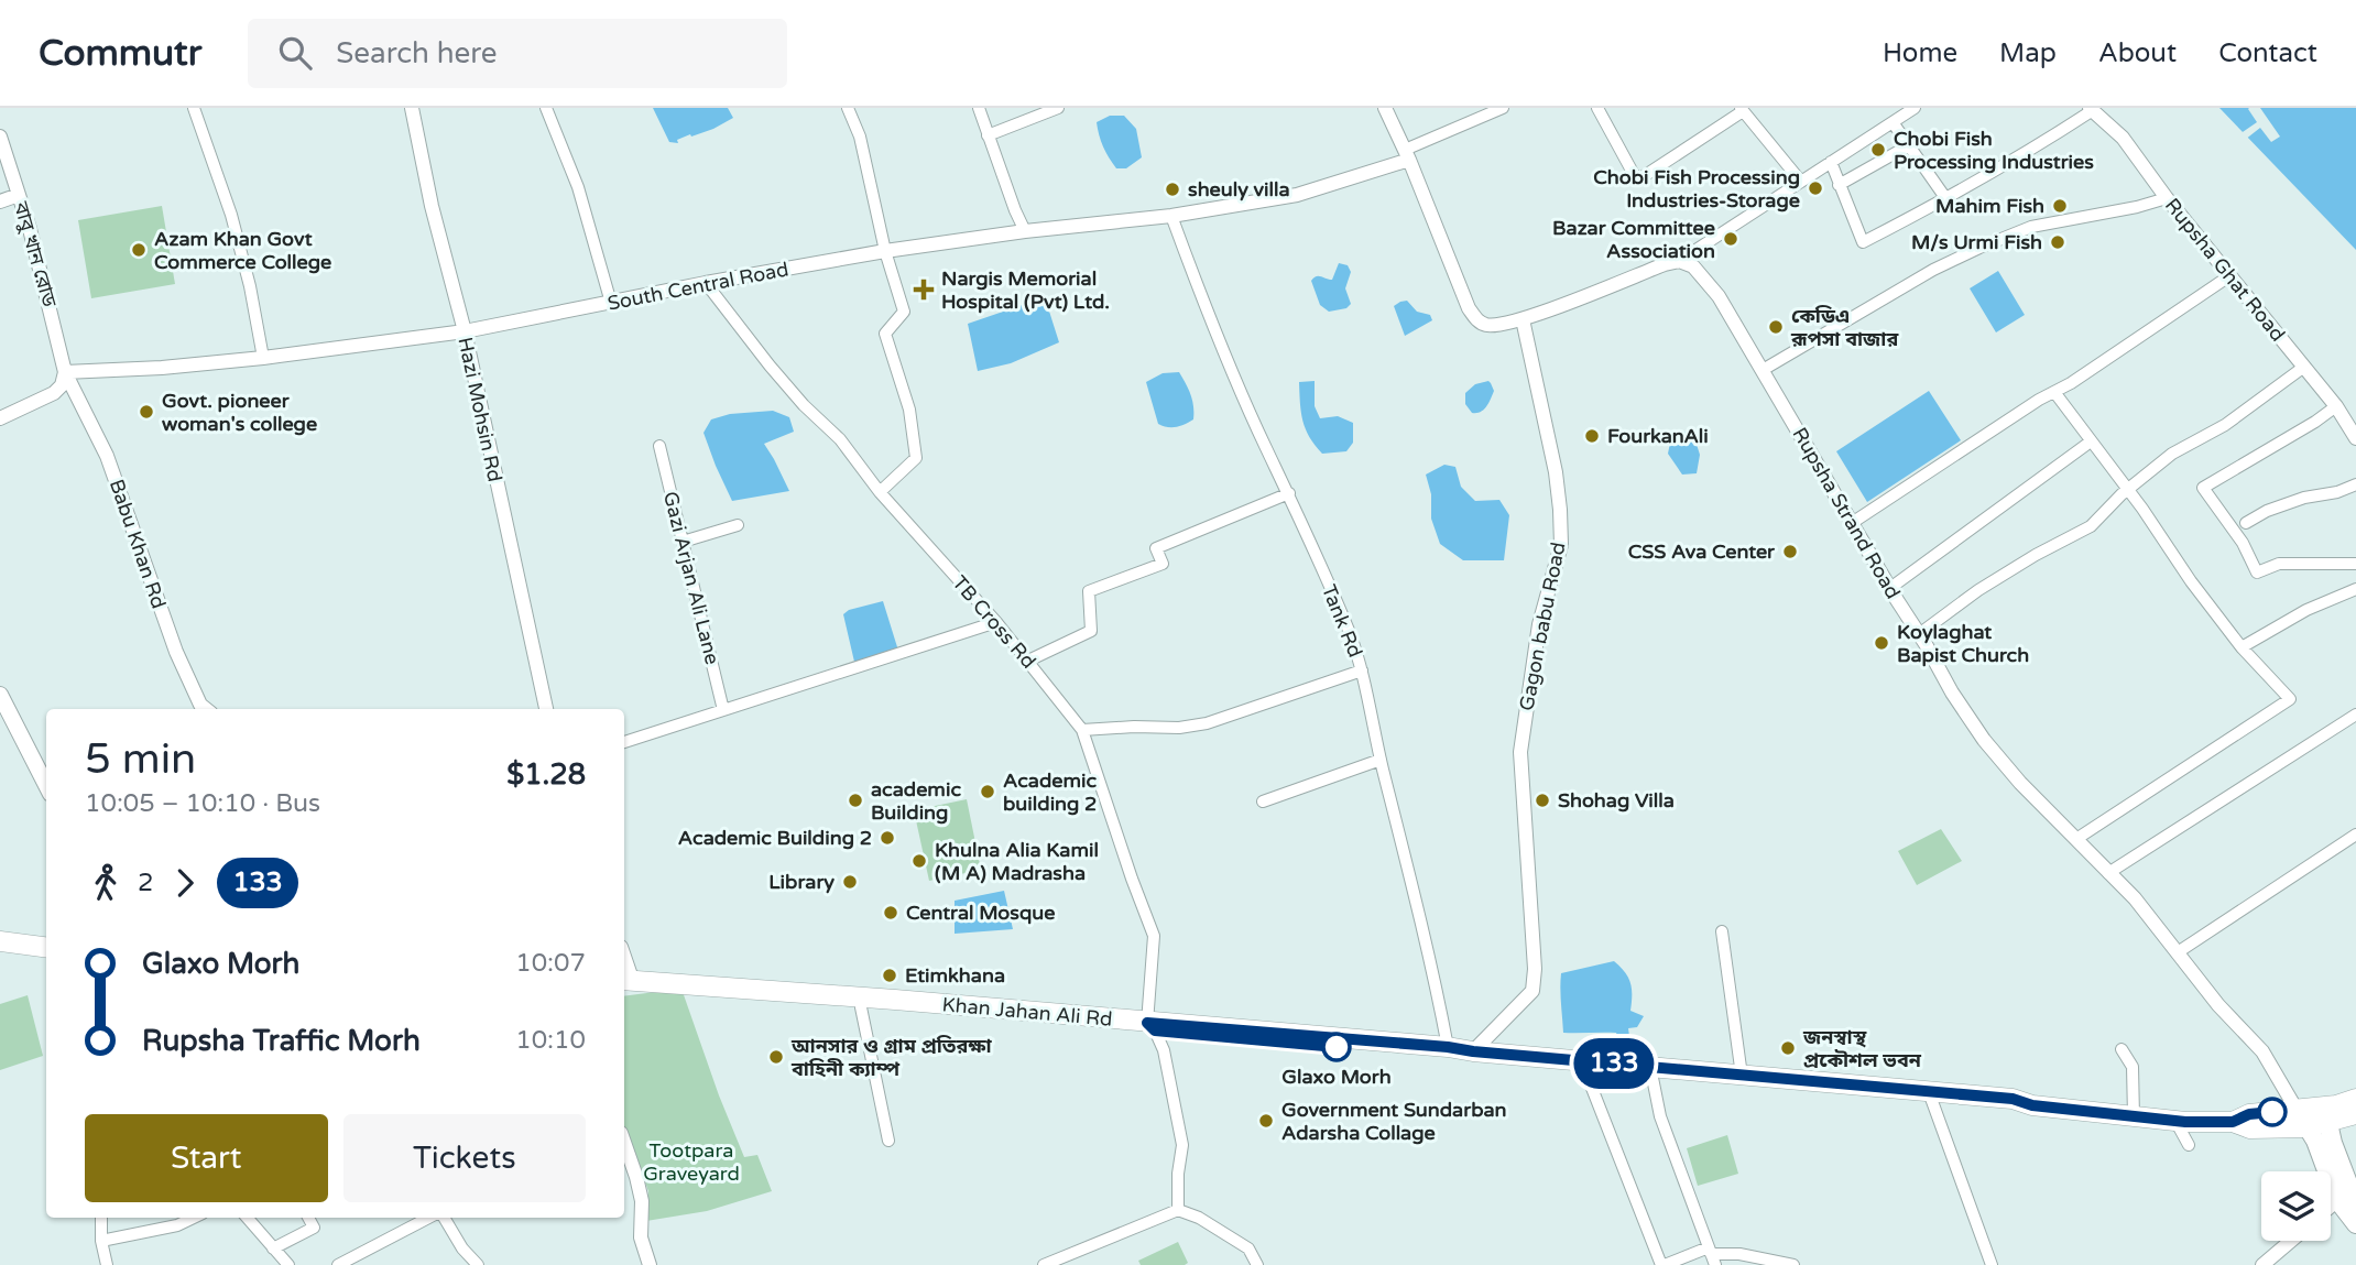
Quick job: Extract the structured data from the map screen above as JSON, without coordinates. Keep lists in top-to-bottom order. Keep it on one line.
{"streets":{"highway":["Khan Jahan Ali Rd"],"street":["বাবু খান রোড","Rupsha Ghat Road","South Central Road","Hazi Mohsin Rd","Rupsha Strand Road","Babu Khan Rd","Gazi Arjan Ali Lane","Tank Rd","TB Cross Rd","Gagon babu Road"]},"crossings":[["বাবু খান রোড","South Central Road"],["বাবু খান রোড","Babu Khan Rd"],["South Central Road","Hazi Mohsin Rd"],["South Central Road","Babu Khan Rd"],["South Central Road","Tank Rd"],["South Central Road","TB Cross Rd"],["Rupsha Strand Road","Khan Jahan Ali Rd"],["Tank Rd","Khan Jahan Ali Rd"],["TB Cross Rd","Khan Jahan Ali Rd"],["Gagon babu Road","Khan Jahan Ali Rd"]],"parks":["Tootpara Graveyard"],"places":{"other":["Chobi Fish Processing Industries","Chobi Fish Processing Industries-Storage","sheuly villa","Mahim Fish","Bazar Committee Association","M/s Urmi Fish","Azam Khan Govt Commerce College","কেডিএ রূপসা বাজার","Govt. pioneer woman's college","FourkanAli","CSS Ava Center","Koylaghat Bapist Church","Academic building 2","academic Building","Shohag Villa","Academic Building 2","Khulna Alia Kamil (M A) Madrasha","Library","Central Mosque","Etimkhana","Glaxo Morh","জনস্বাস্থ প্রকৌশল ভবন","আনসার ও গ্রাম প্রতিরক্ষা বাহিনী ক্যাম্প","Government Sundarban Adarsha Collage"],"health":["Nargis Memorial Hospital (Pvt) Ltd."]},"lines":["bus line 133"],"page":{"header":"Commutr","search":"Search here","nav":["Home","Map","About","Contact"],"on_map":"133","heading":["5 min","10:05 – 10:10 · Bus","$1.28"],"legs":["2","133"],"list":[{"name":"Glaxo Morh","value":"10:07"},{"name":"Rupsha Traffic Morh","value":"10:10"}],"buttons":["Start","Tickets"]}}
